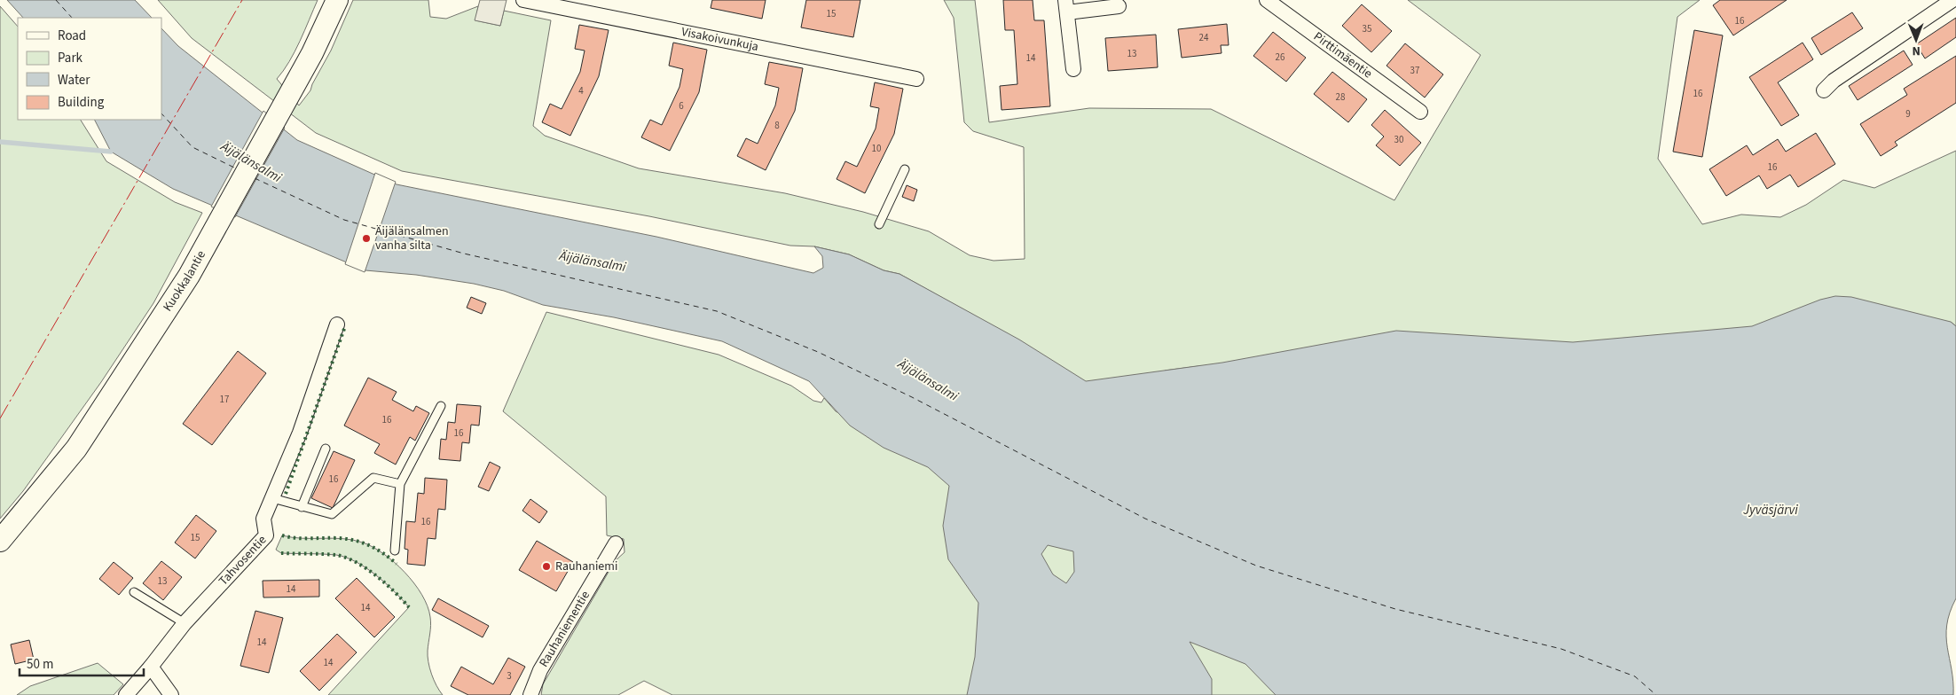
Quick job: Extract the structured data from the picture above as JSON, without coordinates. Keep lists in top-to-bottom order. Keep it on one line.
{"streets":{"main road":["Kuokkalantie"],"street":["Visakoivunkuja","Pirttimäentie","Tahvosentie","Rauhaniementie"]},"water":["Äijälänsalmi","Jyväsjärvi"],"places":["Äijälänsalmen vanha silta","Rauhaniemi"],"house_numbers":["15","16","35","24","13","26","14","37","4","16","28","6","9","8","30","10","16","17","16","16","16","16","15","13","14","14","14","14","3"],"legend":["Road","Park","Water","Building"],"scale_bar":"50 m","north":"bottom"}
